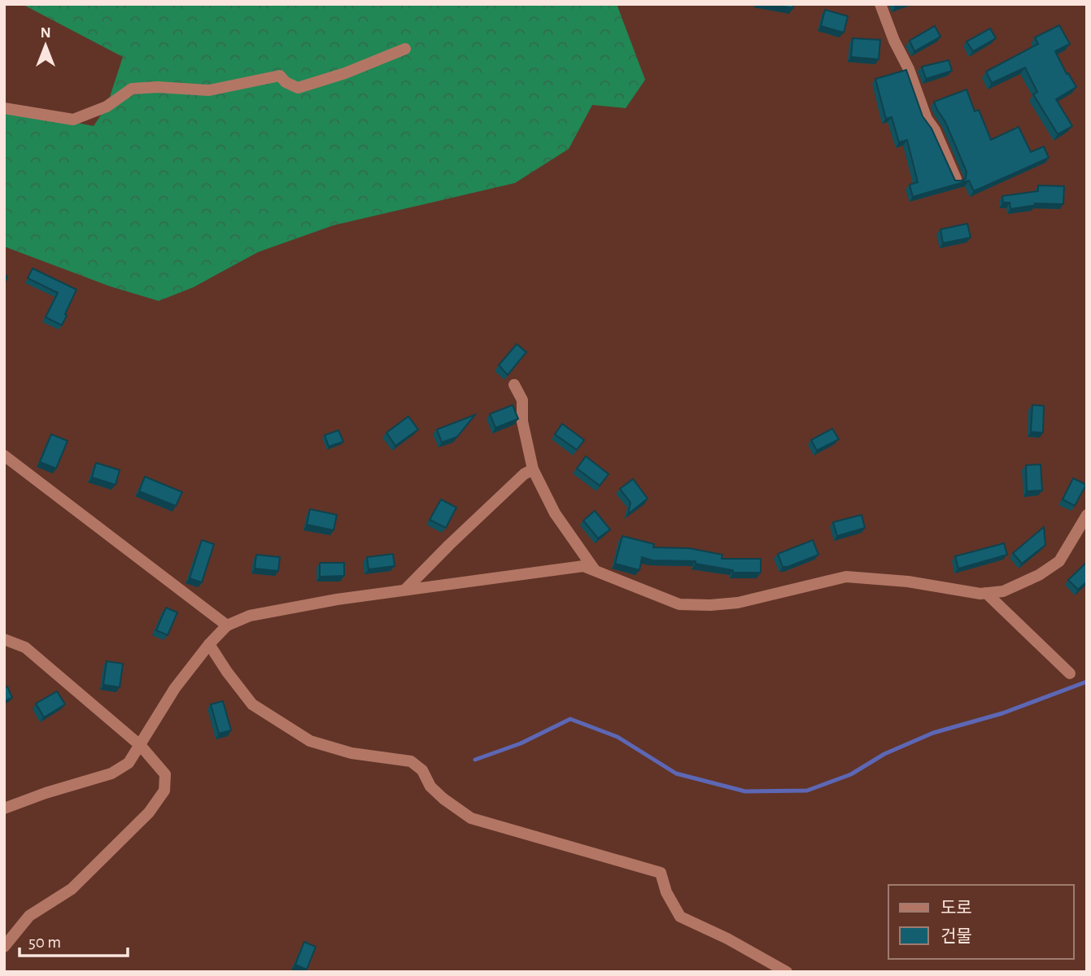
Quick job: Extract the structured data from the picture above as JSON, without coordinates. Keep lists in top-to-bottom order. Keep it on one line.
{"legend":["도로","건물"],"scale_bar":"50 m","north":"top"}
